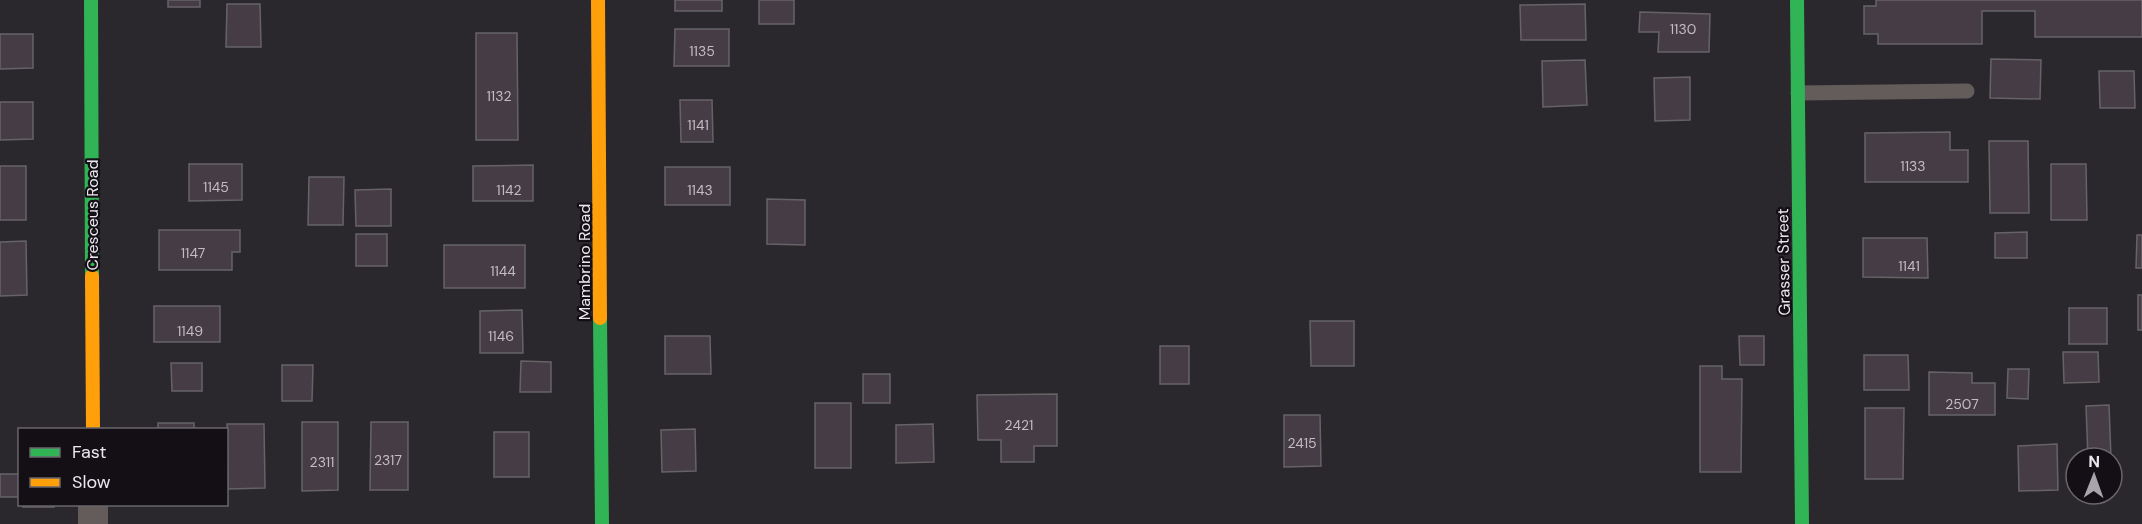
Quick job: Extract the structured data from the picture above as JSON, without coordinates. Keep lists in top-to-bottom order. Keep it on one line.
{"streets":{"street":["Cresceus Road","Mambrino Road","Grasser Street"]},"house_numbers":["1130","1135","1132","1141","1133","1145","1142","1143","1147","1141","1144","1149","1146","2507","2421","2415","2317","2311"],"legend":["Fast","Slow"],"north":"top"}
